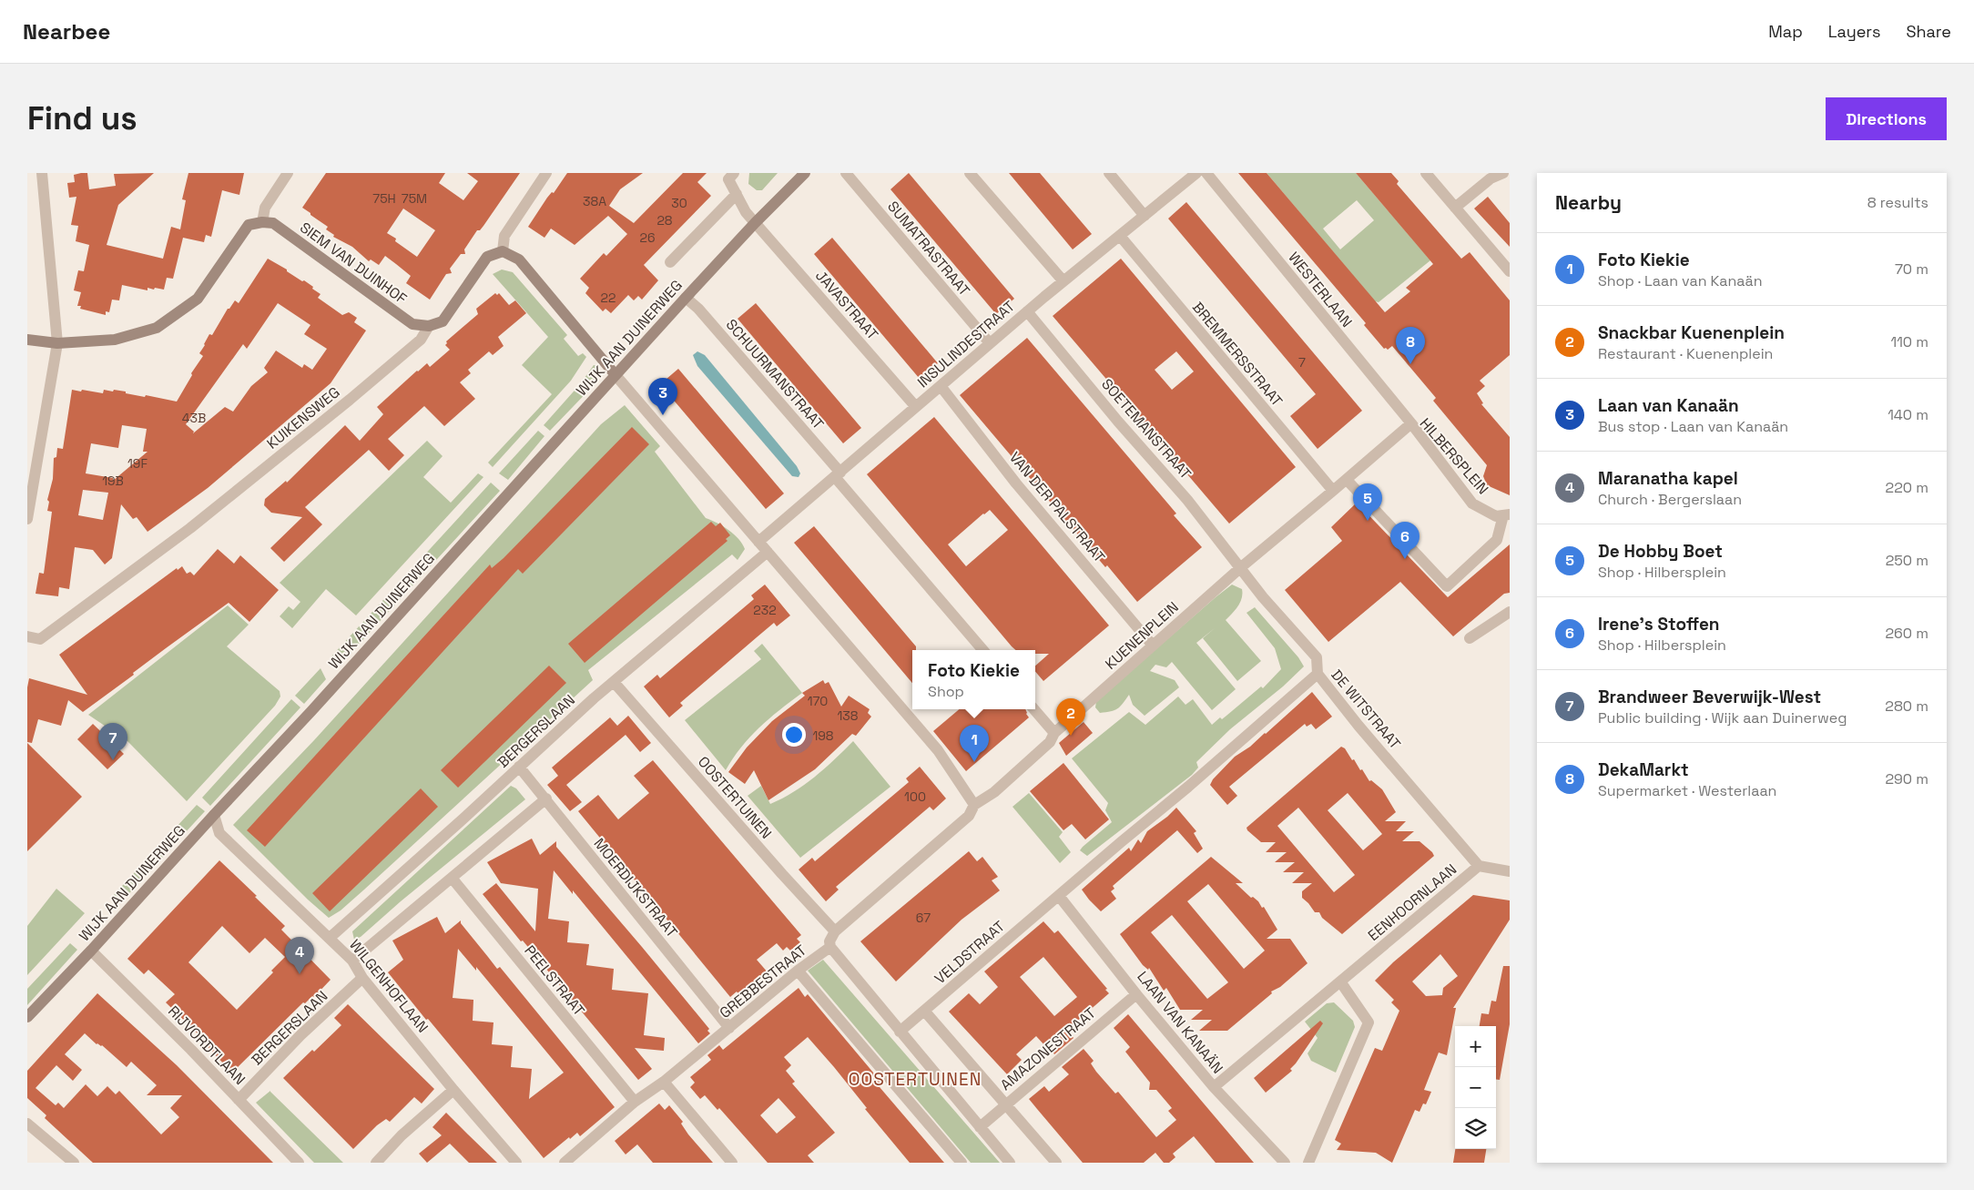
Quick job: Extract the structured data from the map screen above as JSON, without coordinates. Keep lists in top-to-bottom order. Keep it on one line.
{"streets":{"main road":["SIEM VAN DUINHOF","WIJK AAN DUINERWEG","KUIKENSWEG"],"street":["SUMATRASTRAAT","WESTERLAAN","JAVASTRAAT","INSULINDESTRAAT","BREMMERSSTRAAT","SCHUURMANSTRAAT","SOETEMANSTRAAT","HILBERSPLEIN","VAN DER PALSTRAAT","KUENENPLEIN","DE WITSTRAAT","BERGERSLAAN","OOSTERTUINEN","MOERDIJKSTRAAT","EENHOORNLAAN","VELDSTRAAT","PEELSTRAAT","GREBBESTRAAT","WILGENHOFLAAN","LAAN VAN KANAÄN","RIJVORDTLAAN","AMAZONESTRAAT"]},"crossings":[["SUMATRASTRAAT","INSULINDESTRAAT"],["SIEM VAN DUINHOF","KUIKENSWEG"],["WESTERLAAN","HILBERSPLEIN"],["JAVASTRAAT","WIJK AAN DUINERWEG"],["JAVASTRAAT","INSULINDESTRAAT"],["WIJK AAN DUINERWEG","SCHUURMANSTRAAT"],["WIJK AAN DUINERWEG","WILGENHOFLAAN"],["WIJK AAN DUINERWEG","RIJVORDTLAAN"],["INSULINDESTRAAT","BREMMERSSTRAAT"],["INSULINDESTRAAT","SCHUURMANSTRAAT"],["INSULINDESTRAAT","SOETEMANSTRAAT"],["INSULINDESTRAAT","VAN DER PALSTRAAT"],["BREMMERSSTRAAT","HILBERSPLEIN"],["BREMMERSSTRAAT","KUENENPLEIN"],["SOETEMANSTRAAT","KUENENPLEIN"],["SOETEMANSTRAAT","DE WITSTRAAT"],["HILBERSPLEIN","KUENENPLEIN"],["VAN DER PALSTRAAT","KUENENPLEIN"],["KUENENPLEIN","DE WITSTRAAT"],["DE WITSTRAAT","EENHOORNLAAN"],["BERGERSLAAN","OOSTERTUINEN"],["BERGERSLAAN","MOERDIJKSTRAAT"],["BERGERSLAAN","WILGENHOFLAAN"],["BERGERSLAAN","RIJVORDTLAAN"],["OOSTERTUINEN","GREBBESTRAAT"],["MOERDIJKSTRAAT","GREBBESTRAAT"],["EENHOORNLAAN","LAAN VAN KANAÄN"],["VELDSTRAAT","LAAN VAN KANAÄN"],["PEELSTRAAT","GREBBESTRAAT"],["LAAN VAN KANAÄN","AMAZONESTRAAT"]],"districts":["OOSTERTUINEN"],"house_numbers":["75H","75M","38A","30","28","26","22","7","43B","19F","19B","232","170","138","198","100","67"],"page":{"header":"Nearbee","nav":["Map","Layers","Share"],"buttons":"Directions","title":"Find us","heading":["Nearby","8 results"],"list":[{"mark":"1","name":"Foto Kiekie","note":"Shop · Laan van Kanaän","value":"70 m"},{"mark":"2","name":"Snackbar Kuenenplein","note":"Restaurant · Kuenenplein","value":"110 m"},{"mark":"3","name":"Laan van Kanaän","note":"Bus stop · Laan van Kanaän","value":"140 m"},{"mark":"4","name":"Maranatha kapel","note":"Church · Bergerslaan","value":"220 m"},{"mark":"5","name":"De Hobby Boet","note":"Shop · Hilbersplein","value":"250 m"},{"mark":"6","name":"Irene's Stoffen","note":"Shop · Hilbersplein","value":"260 m"},{"mark":"7","name":"Brandweer Beverwijk-West","note":"Public building · Wijk aan Duinerweg","value":"280 m"},{"mark":"8","name":"DekaMarkt","note":"Supermarket · Westerlaan","value":"290 m"}],"pins":["8","3","5","6","2","7","1","4"],"popup":["Foto Kiekie","Shop"],"map_buttons":["+","−"]}}
